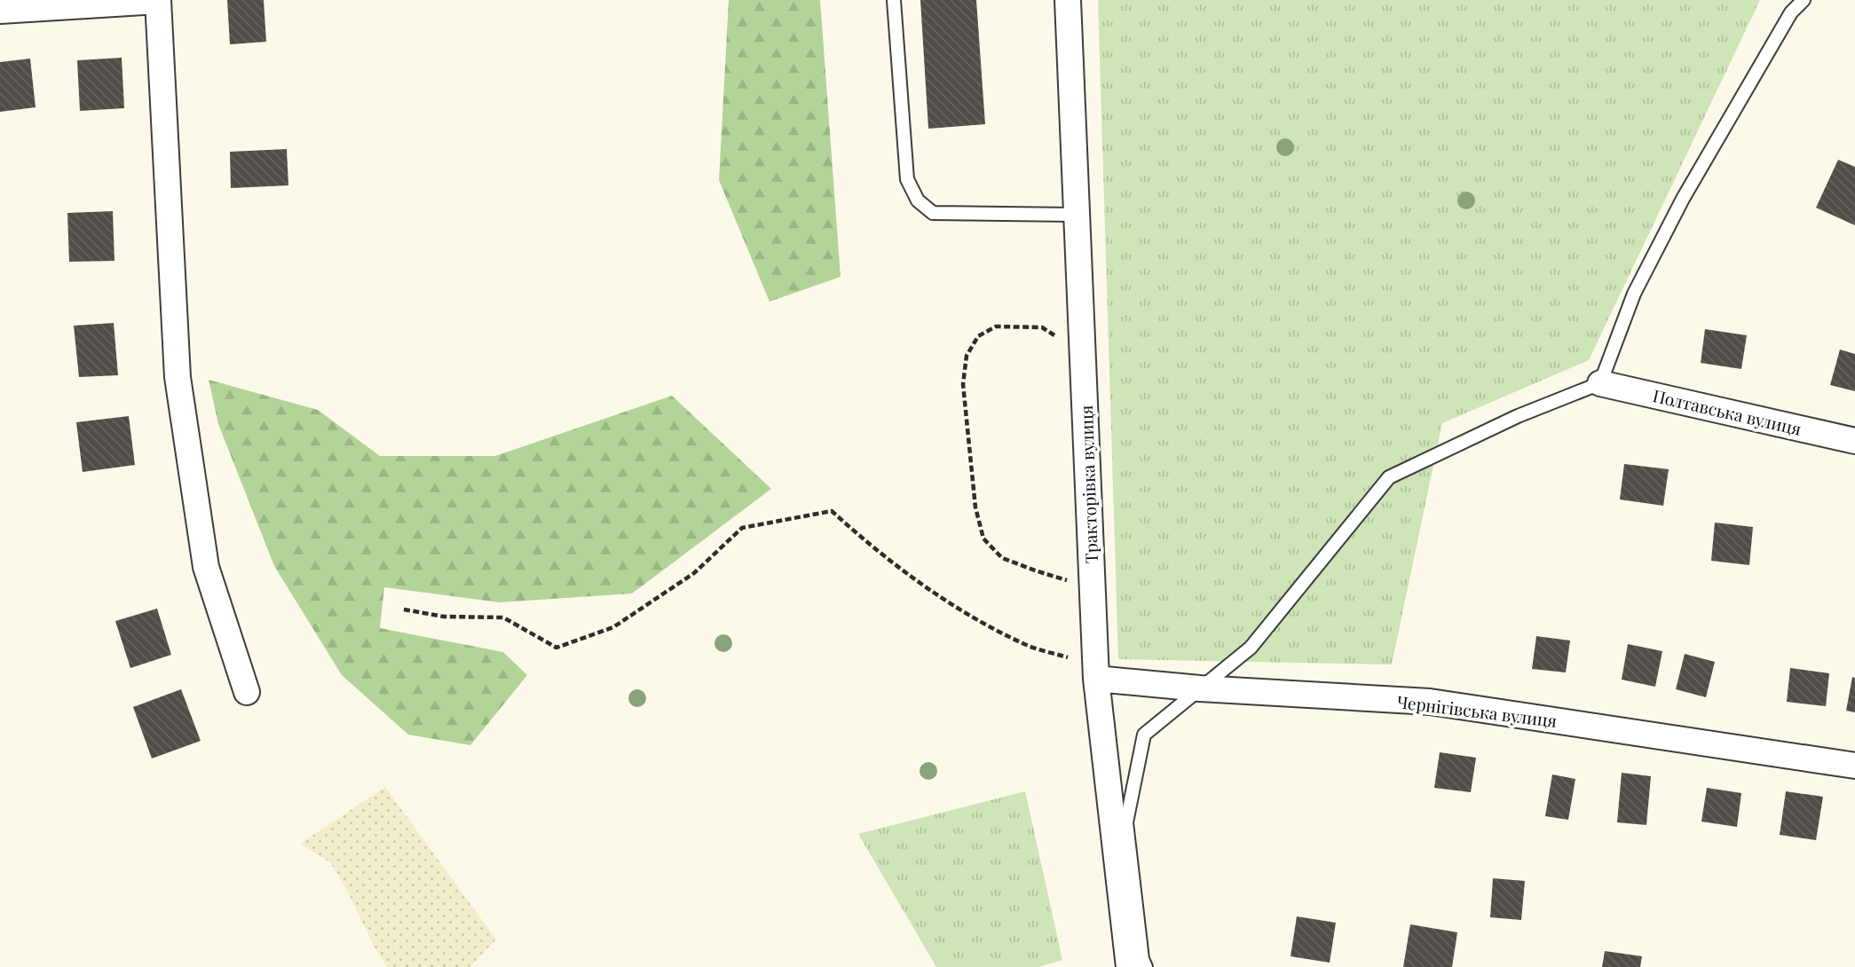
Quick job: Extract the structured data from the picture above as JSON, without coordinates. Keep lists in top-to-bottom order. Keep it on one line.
{"streets":{"street":["Полтавська вулиця","Тракторівка вулиця","Чернігівська вулиця"]},"crossings":[["Тракторівка вулиця","Чернігівська вулиця"]]}
